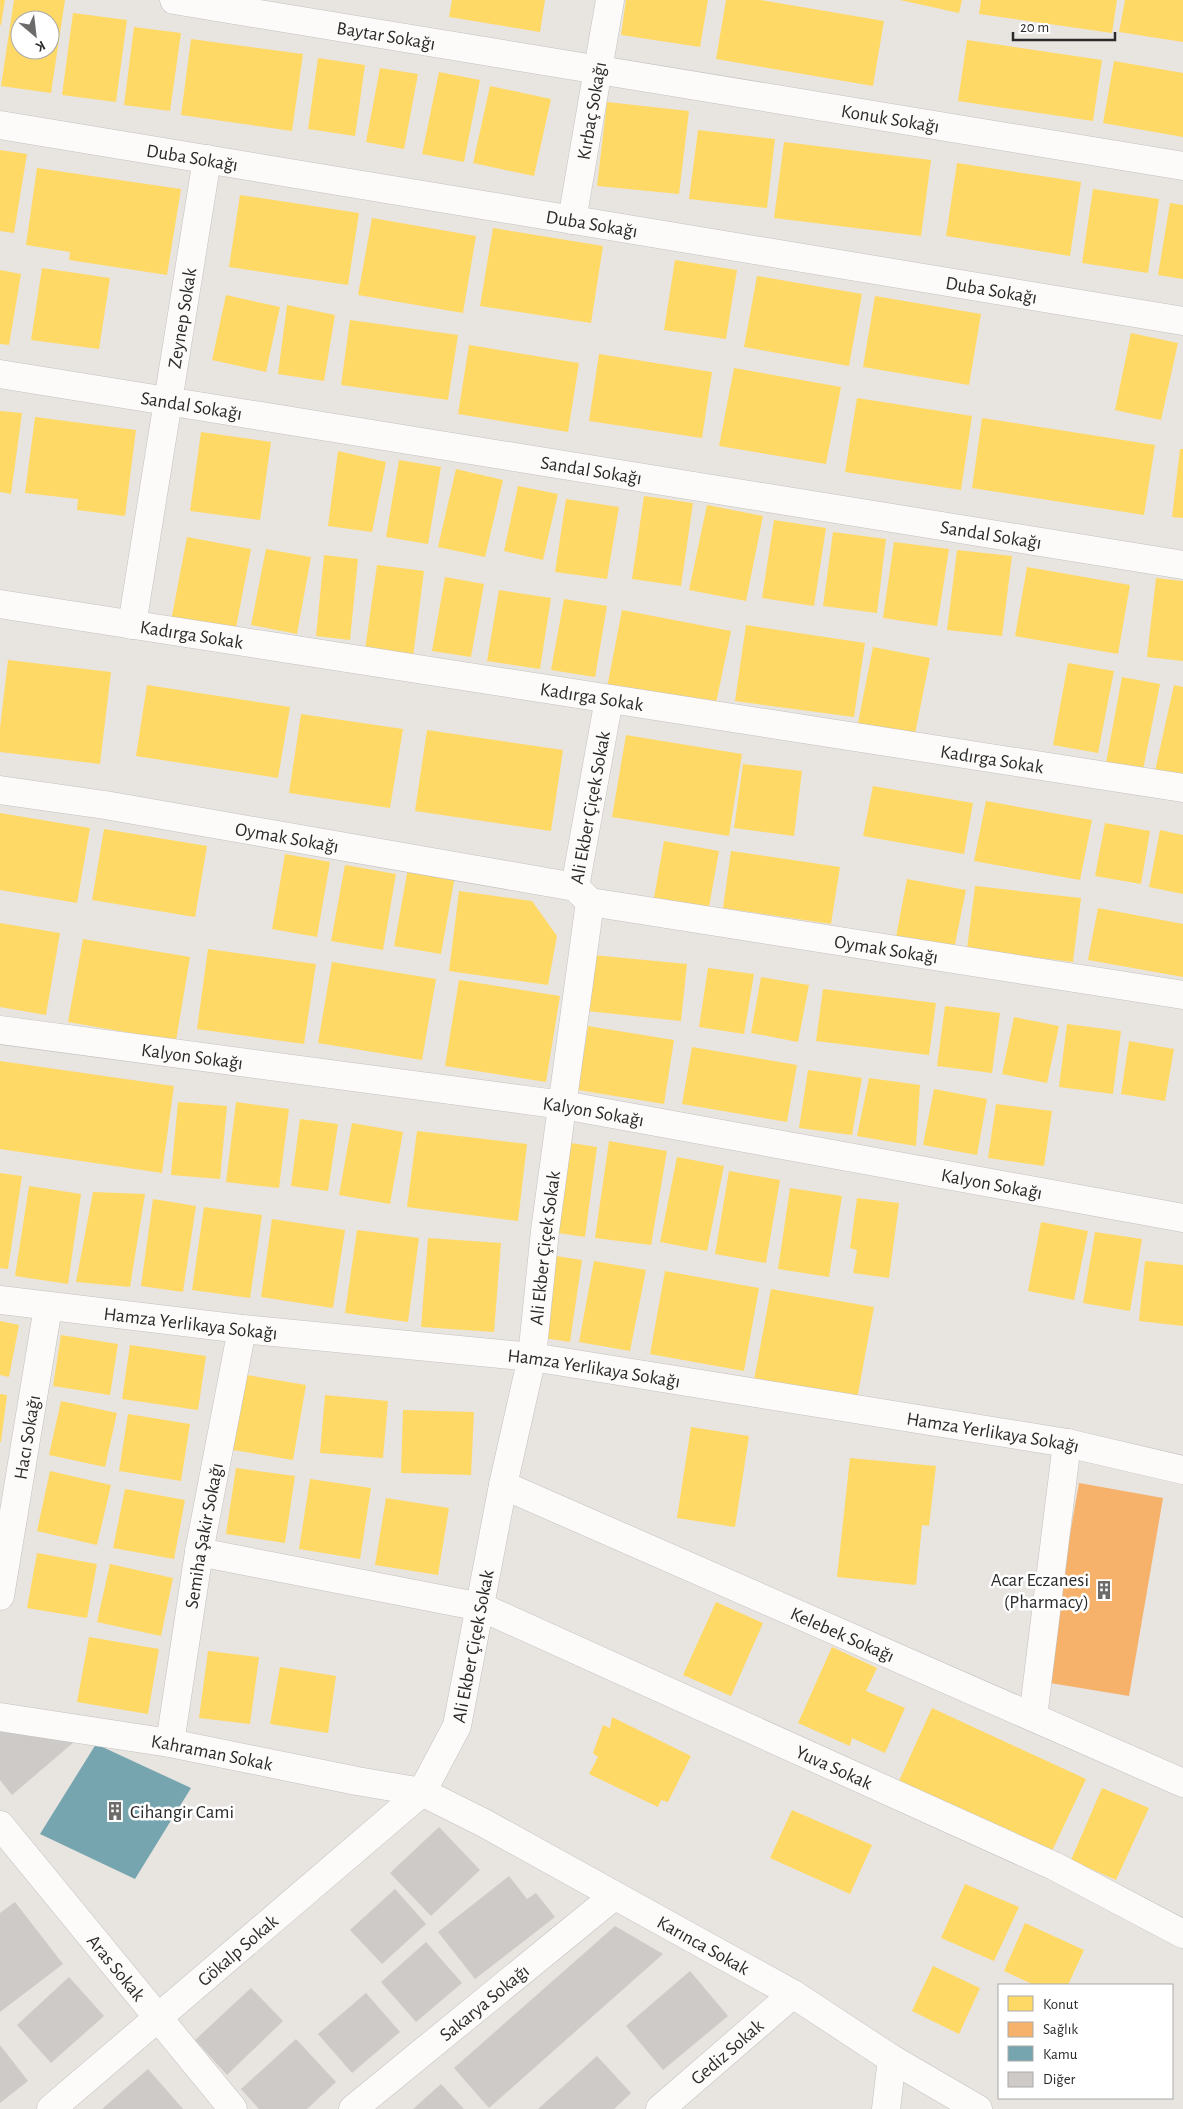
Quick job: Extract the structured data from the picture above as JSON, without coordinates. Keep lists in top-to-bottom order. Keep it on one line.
{"streets":{"street":["Baytar Sokağı","Kırbaç Sokağı","Konuk Sokağı","Duba Sokağı","Zeynep Sokak","Sandal Sokağı","Kadırga Sokak","Ali Ekber Çiçek Sokak","Oymak Sokağı","Kalyon Sokağı","Hamza Yerlikaya Sokağı","Hacı Sokağı","Semiha Şakir Sokağı","Kelebek Sokağı","Kahraman Sokak","Yuva Sokak","Karınca Sokak","Gökalp Sokak","Aras Sokak","Sakarya Sokağı","Gediz Sokak"]},"crossings":[["Baytar Sokağı","Kırbaç Sokağı"],["Baytar Sokağı","Konuk Sokağı"],["Kırbaç Sokağı","Konuk Sokağı"],["Kırbaç Sokağı","Duba Sokağı"],["Duba Sokağı","Zeynep Sokak"],["Zeynep Sokak","Sandal Sokağı"],["Zeynep Sokak","Kadırga Sokak"],["Kadırga Sokak","Ali Ekber Çiçek Sokak"],["Ali Ekber Çiçek Sokak","Oymak Sokağı"],["Ali Ekber Çiçek Sokak","Kalyon Sokağı"],["Ali Ekber Çiçek Sokak","Hamza Yerlikaya Sokağı"],["Ali Ekber Çiçek Sokak","Kelebek Sokağı"],["Ali Ekber Çiçek Sokak","Kahraman Sokak"],["Ali Ekber Çiçek Sokak","Yuva Sokak"],["Ali Ekber Çiçek Sokak","Karınca Sokak"],["Ali Ekber Çiçek Sokak","Gökalp Sokak"],["Hamza Yerlikaya Sokağı","Hacı Sokağı"],["Hamza Yerlikaya Sokağı","Semiha Şakir Sokağı"],["Semiha Şakir Sokağı","Kahraman Sokak"],["Semiha Şakir Sokağı","Yuva Sokak"],["Kahraman Sokak","Karınca Sokak"],["Kahraman Sokak","Gökalp Sokak"],["Karınca Sokak","Gökalp Sokak"],["Karınca Sokak","Sakarya Sokağı"],["Karınca Sokak","Gediz Sokak"],["Gökalp Sokak","Aras Sokak"]],"places":{"building":["Acar Eczanesi (Pharmacy)","Cihangir Cami"]},"legend":["Konut","Sağlık","Kamu","Diğer"],"scale_bar":"20 m","north":"bottom right"}
